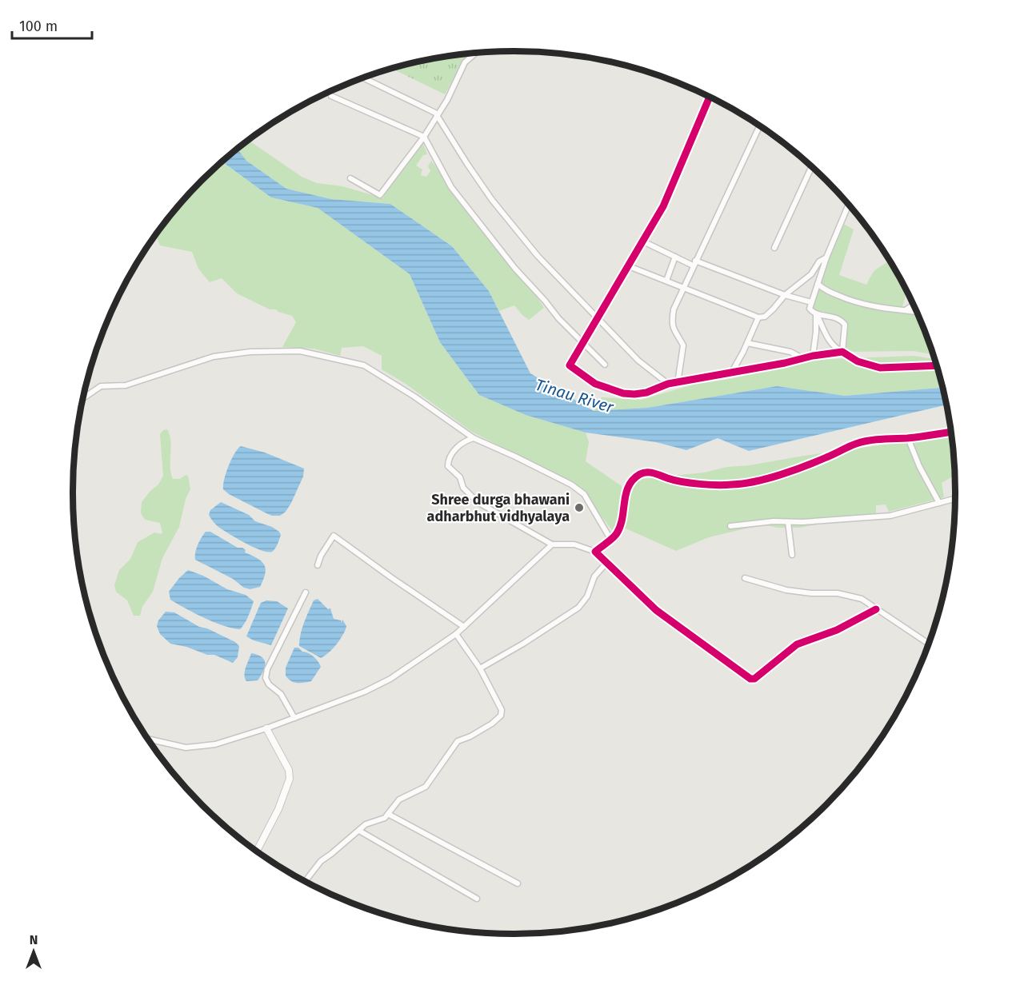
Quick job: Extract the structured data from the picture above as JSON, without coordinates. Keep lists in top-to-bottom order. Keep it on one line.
{"water":["Tinau River"],"places":["Shree durga bhawani adharbhut vidhyalaya"],"scale_bar":"100 m","north":"top"}
